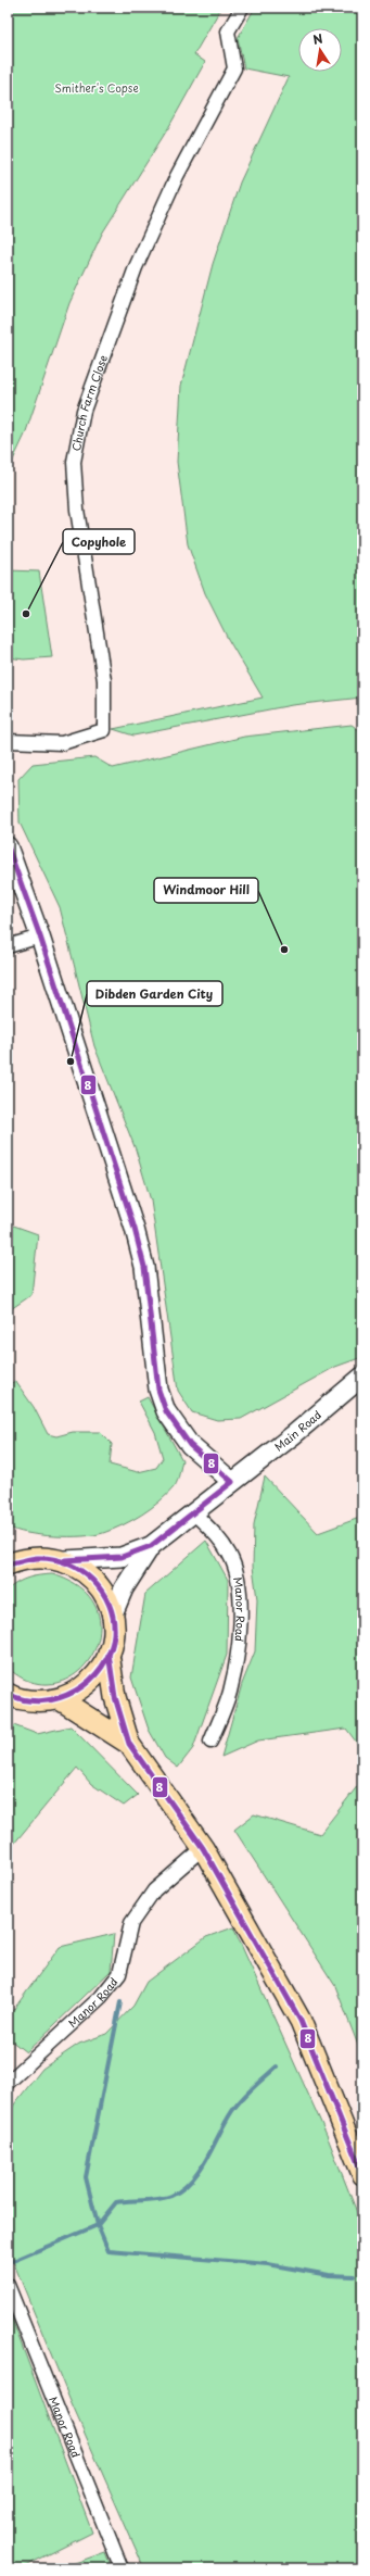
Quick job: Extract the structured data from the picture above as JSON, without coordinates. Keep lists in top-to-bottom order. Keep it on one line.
{"streets":{"street":["Church Farm Close","Main Road","Manor Road"]},"crossings":[["Main Road","Manor Road"]],"parks":["Smither's Copse"],"places":["Copyhole","Windmoor Hill","Dibden Garden City"],"lines":["transit line 8"],"north":"top"}
